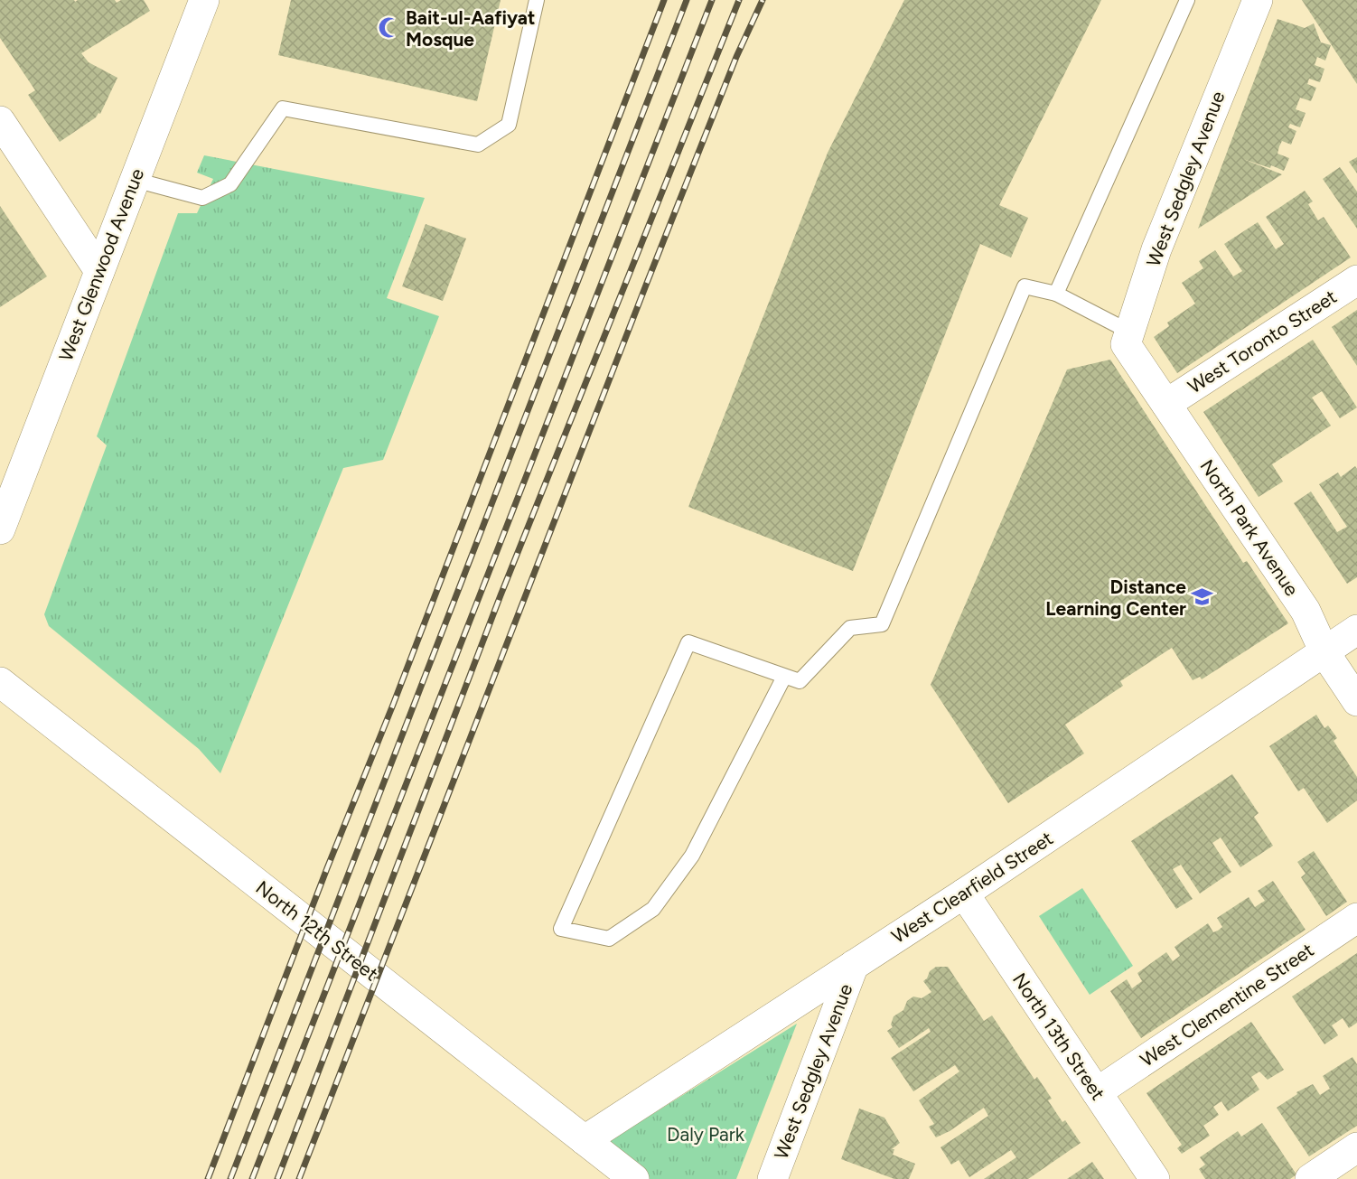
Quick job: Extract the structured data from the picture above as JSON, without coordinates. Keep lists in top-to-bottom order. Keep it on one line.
{"streets":{"street":["West Sedgley Avenue","West Glenwood Avenue","West Toronto Street","North Park Avenue","West Clearfield Street","North 12th Street","West Clementine Street","North 13th Street"]},"crossings":[["West Sedgley Avenue","North Park Avenue"],["West Sedgley Avenue","West Clearfield Street"],["West Toronto Street","North Park Avenue"],["North Park Avenue","West Clearfield Street"],["West Clearfield Street","North 12th Street"],["West Clearfield Street","North 13th Street"],["West Clementine Street","North 13th Street"]],"parks":["Daly Park"],"places":{"mosque":["Bait-ul-Aafiyat Mosque"],"school or university":["Distance Learning Center"]}}
